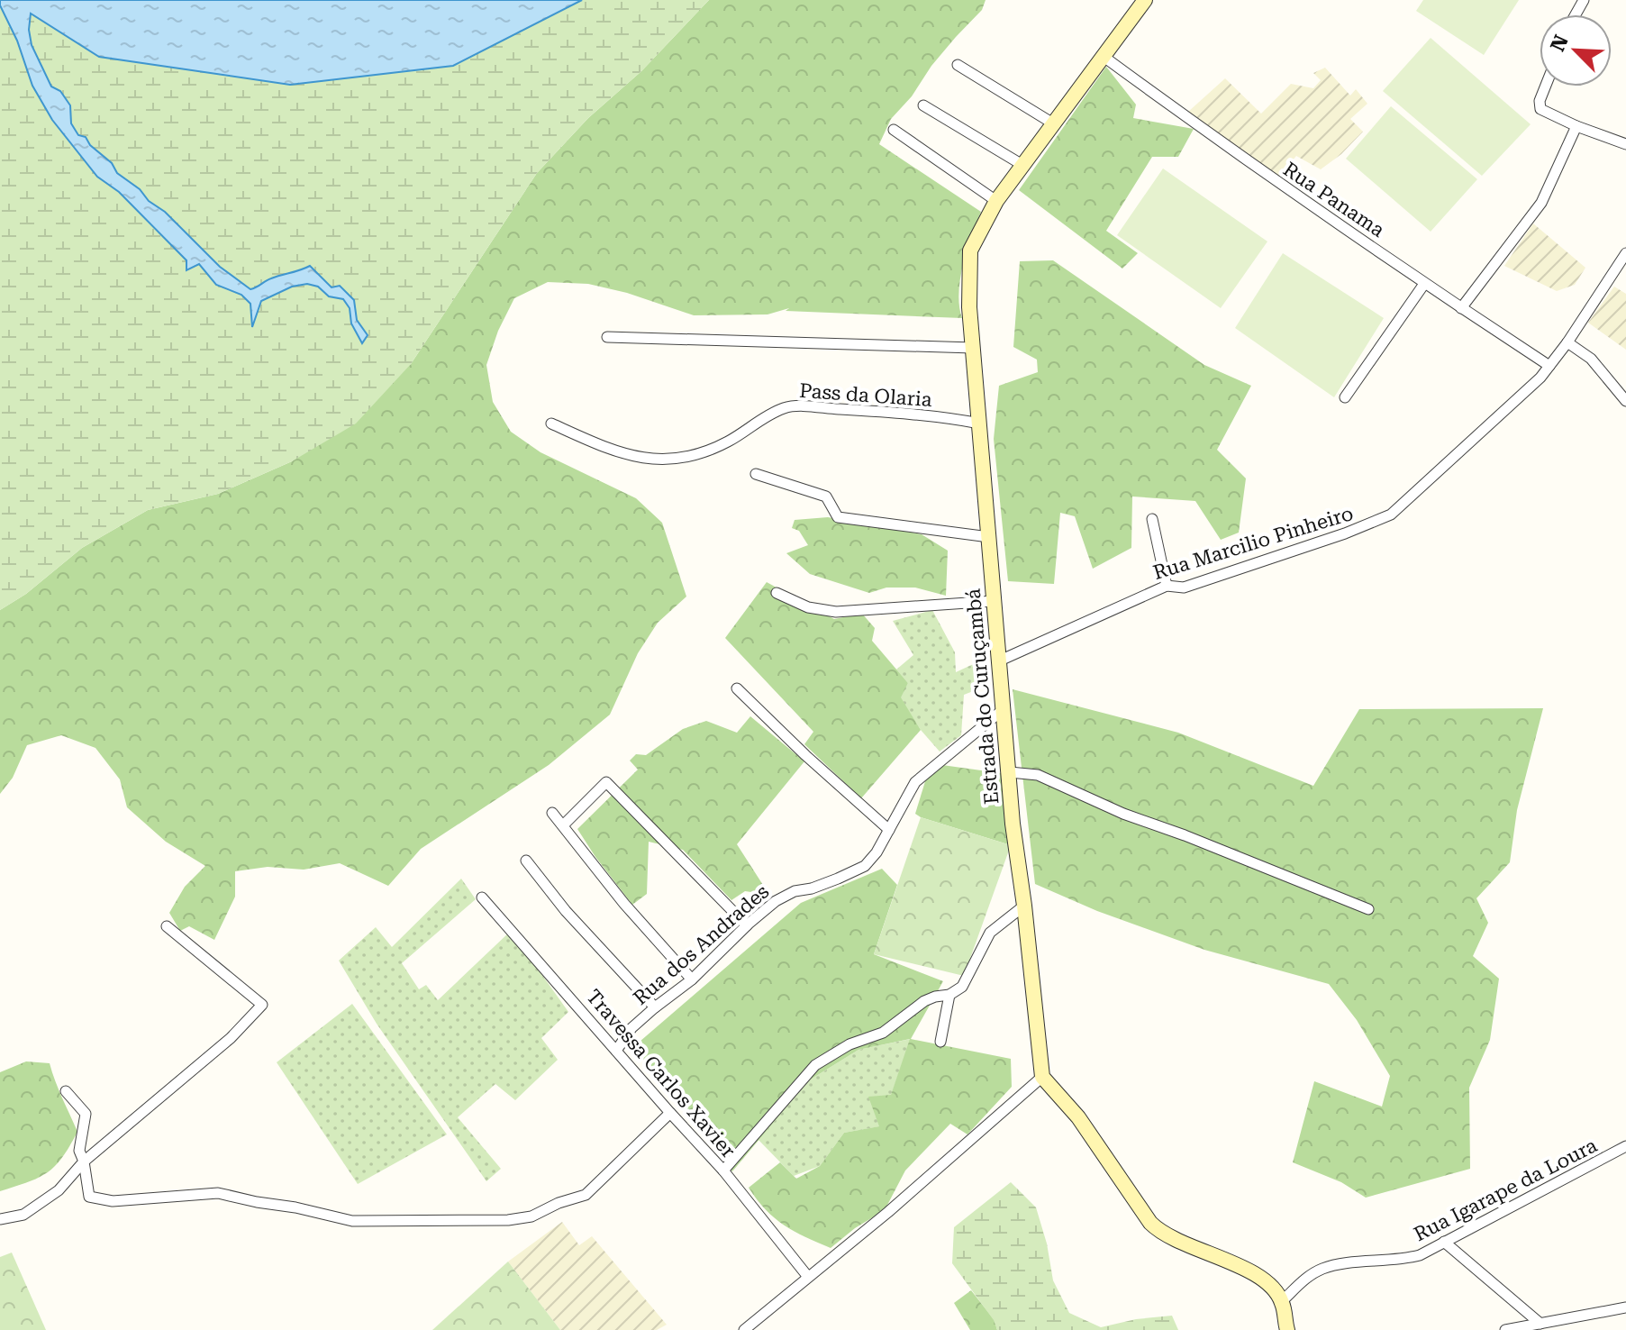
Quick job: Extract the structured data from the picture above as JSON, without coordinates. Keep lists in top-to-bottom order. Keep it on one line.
{"streets":{"street":["Rua Panama","Pass da Olaria","Rua Marcilio Pinheiro","Estrada do Curuçambá","Rua dos Andrades","Travessa Carlos Xavier","Rua Igarape da Loura"]},"crossings":[["Rua Panama","Rua Marcilio Pinheiro"],["Rua Panama","Estrada do Curuçambá"],["Pass da Olaria","Estrada do Curuçambá"],["Rua Marcilio Pinheiro","Estrada do Curuçambá"],["Estrada do Curuçambá","Rua dos Andrades"],["Rua dos Andrades","Travessa Carlos Xavier"]],"north":"top left"}
